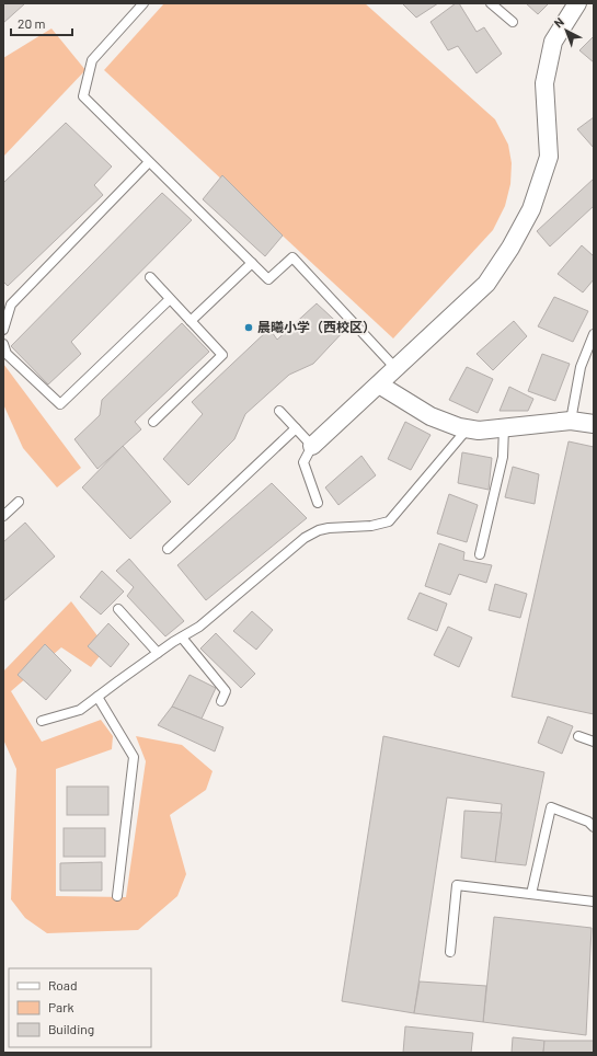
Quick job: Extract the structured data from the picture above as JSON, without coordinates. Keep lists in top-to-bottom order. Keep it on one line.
{"places":["晨曦小学（西校区）"],"legend":["Road","Park","Building"],"scale_bar":"20 m","north":"top left"}
